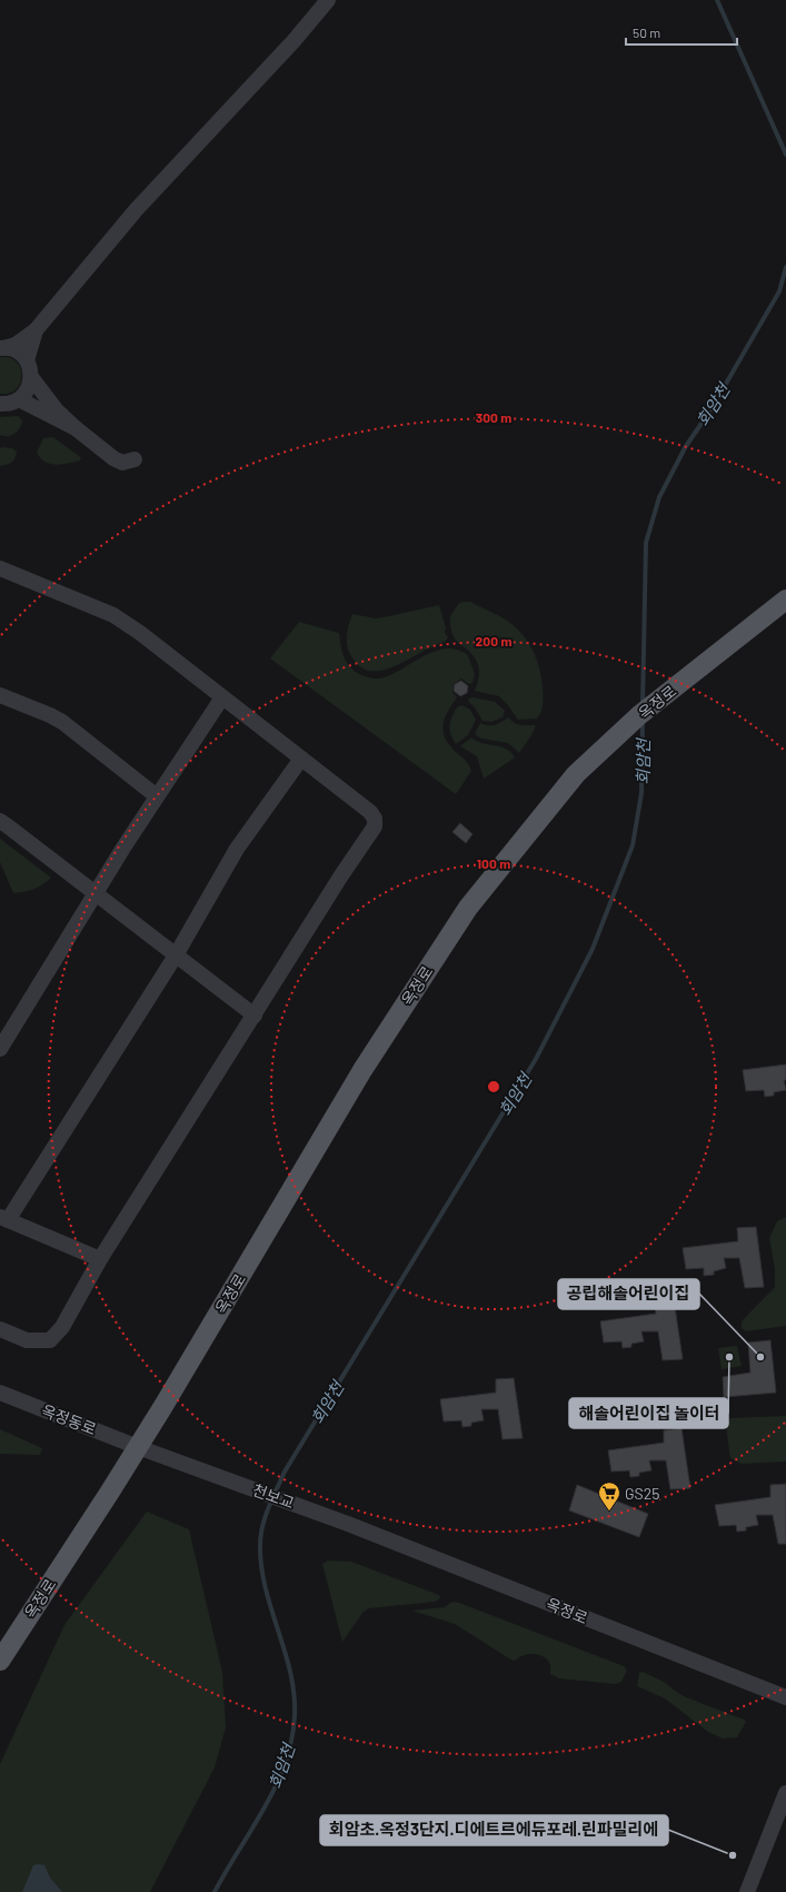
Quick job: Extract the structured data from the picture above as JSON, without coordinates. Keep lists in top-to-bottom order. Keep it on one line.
{"streets":{"main road":["옥정로"],"street":["옥정동로","천보교"]},"crossings":[["옥정로","옥정동로"],["옥정로","천보교"],["옥정동로","천보교"]],"water":["회암천"],"places":{"other":["해솔어린이집 놀이터","공립해솔어린이집","회암초.옥정3단지.디에트르에듀포레.린파밀리에"],"supermarket":["GS25"]},"scale_bar":"50 m","rings":["300 m","200 m","100 m"]}
